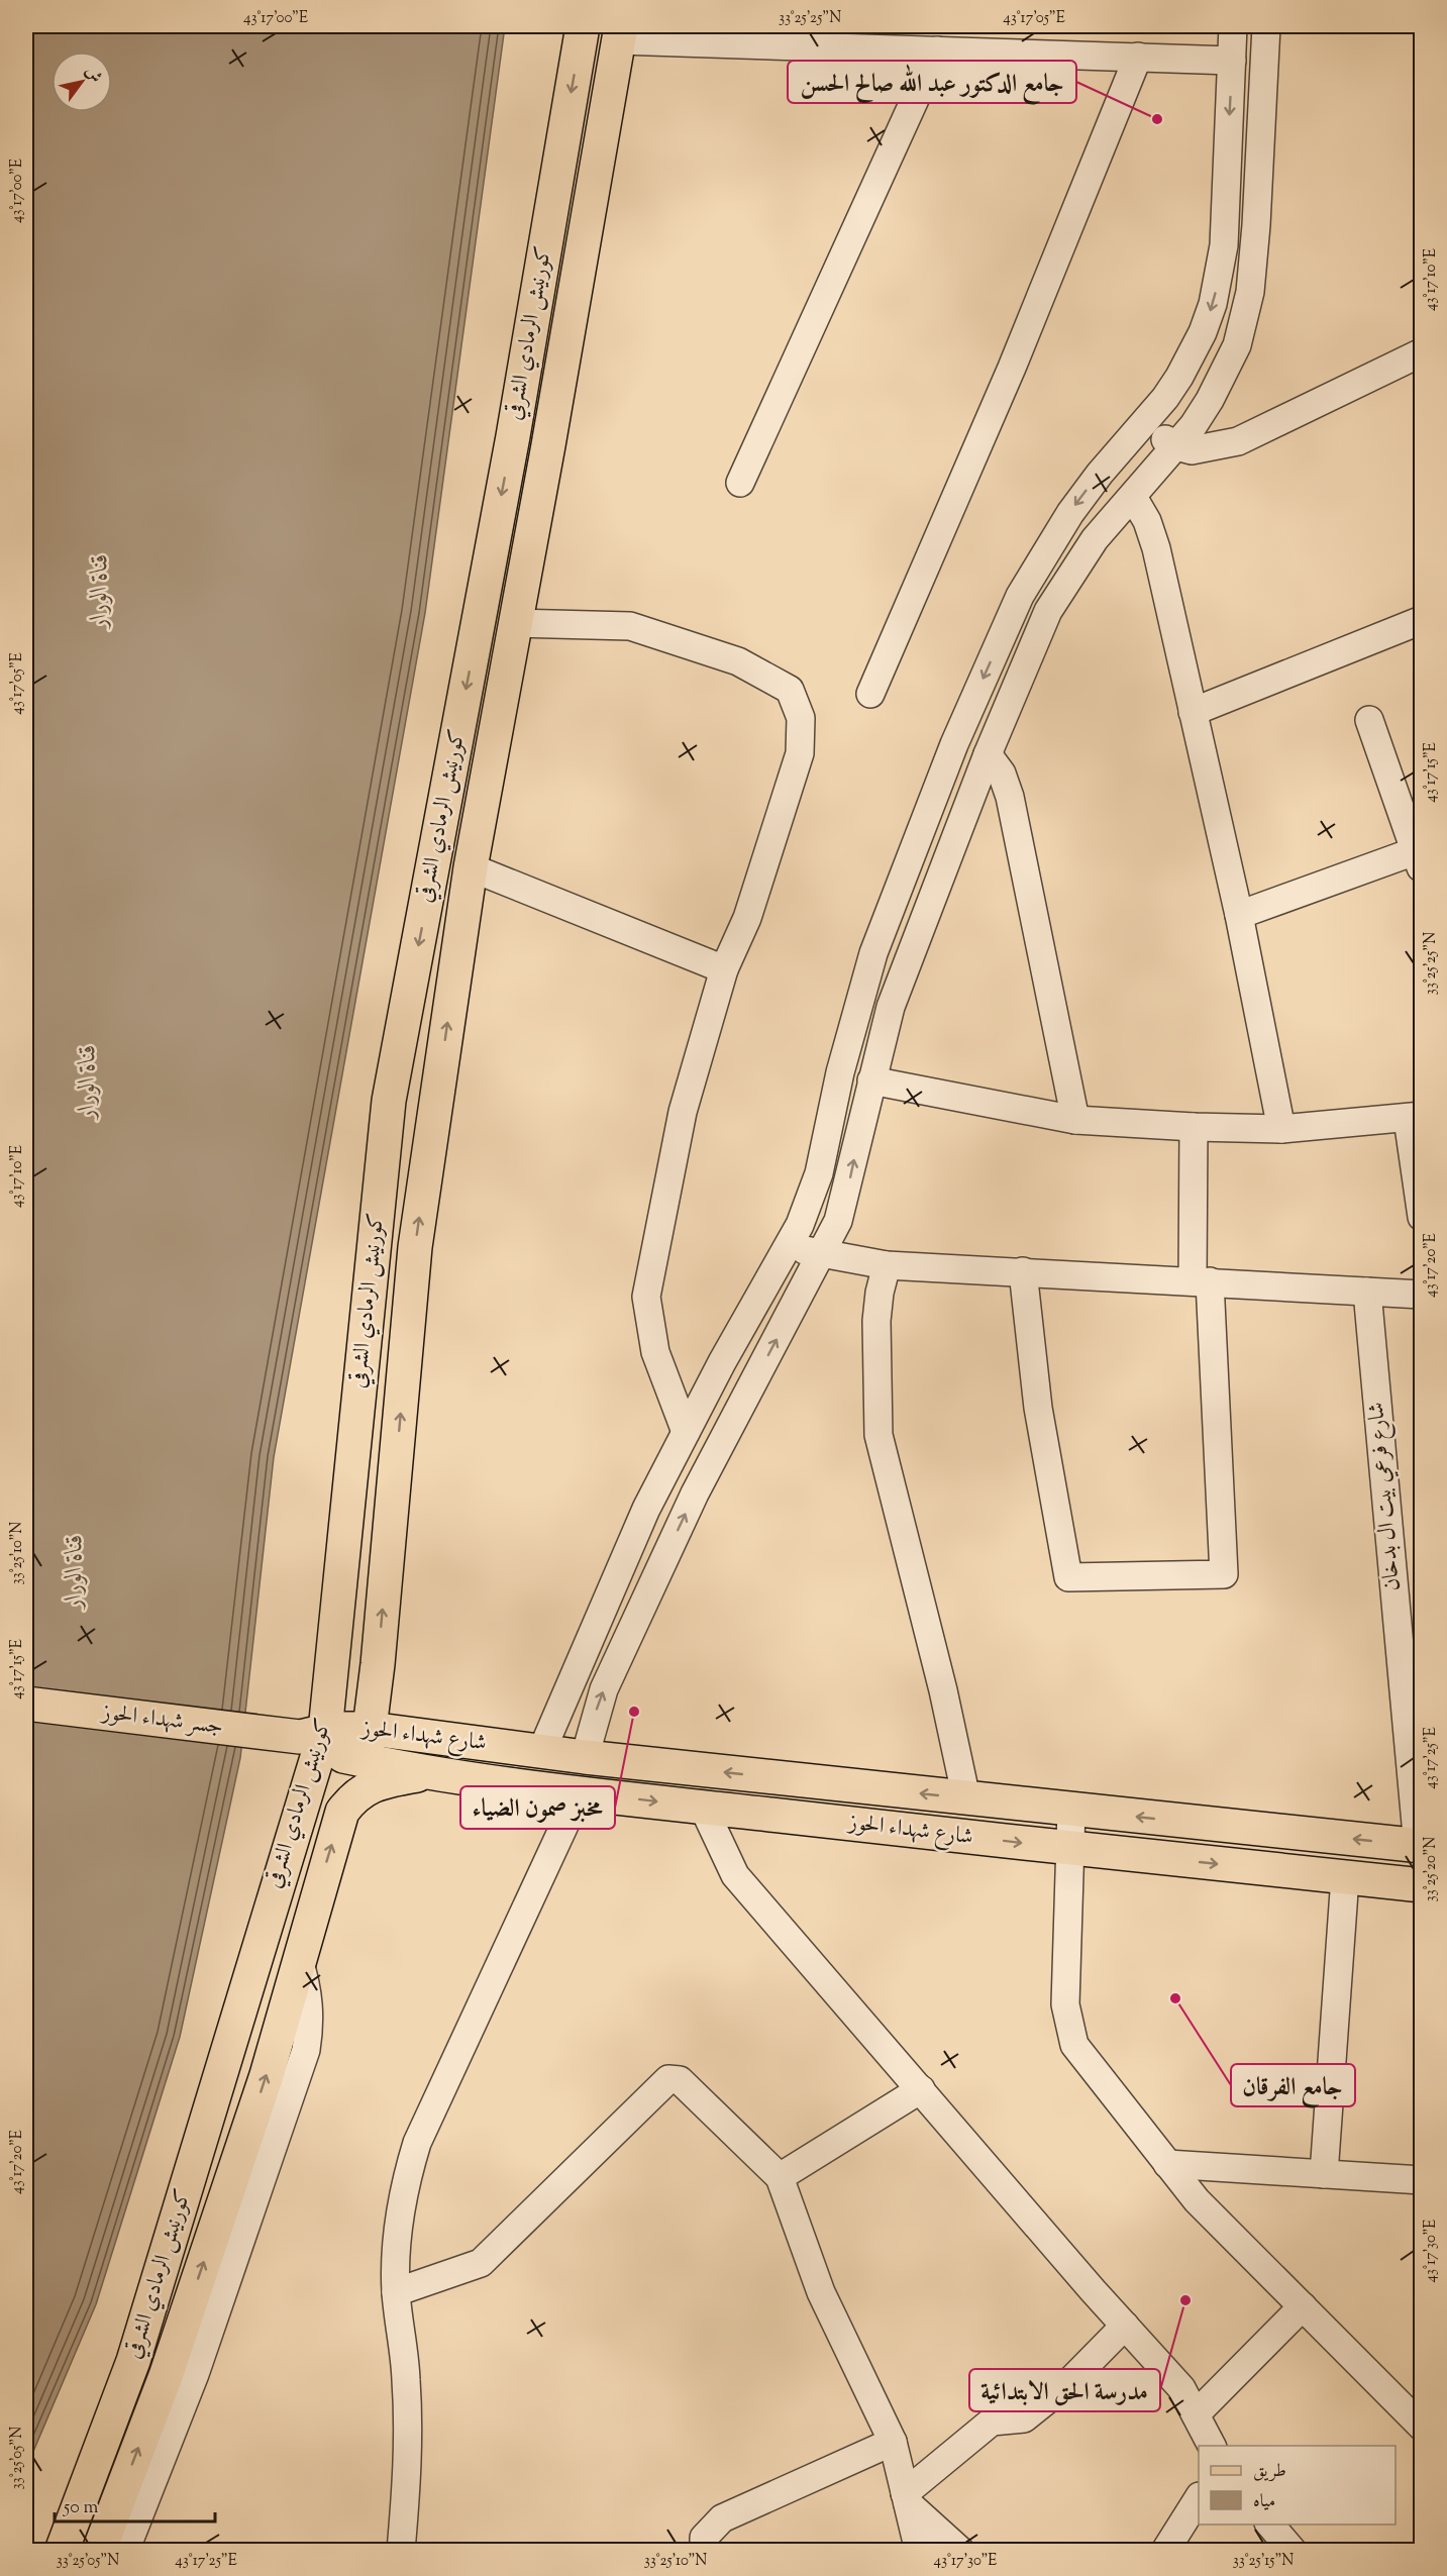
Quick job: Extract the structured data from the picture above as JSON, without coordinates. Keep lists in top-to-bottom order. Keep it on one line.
{"streets":{"main road":["كورنيش الرمادي الشرقي","جسر شهداء الحوز","شارع شهداء الحوز"],"street":["شارع فرعي بيت ال بدخان"]},"crossings":[["كورنيش الرمادي الشرقي","جسر شهداء الحوز"],["كورنيش الرمادي الشرقي","شارع شهداء الحوز"],["شارع فرعي بيت ال بدخان","شارع شهداء الحوز"],["جسر شهداء الحوز","شارع شهداء الحوز"]],"water":["قناة الورار"],"places":["جامع الدكتور عبد الله صالح الحسن","مخبز صمون الضياء","جامع الفرقان","مدرسة الحق الابتدائية"],"legend":["طريق","مياه"],"scale_bar":"50 m","north":"top right","coordinates":["43°17'00\"E","33°25'25\"N","43°17'05\"E","43°17'10\"E","43°17'15\"E","43°17'20\"E","33°25'10\"N","43°17'25\"E","33°25'20\"N","43°17'30\"E","33°25'05\"N","33°25'15\"N"]}
